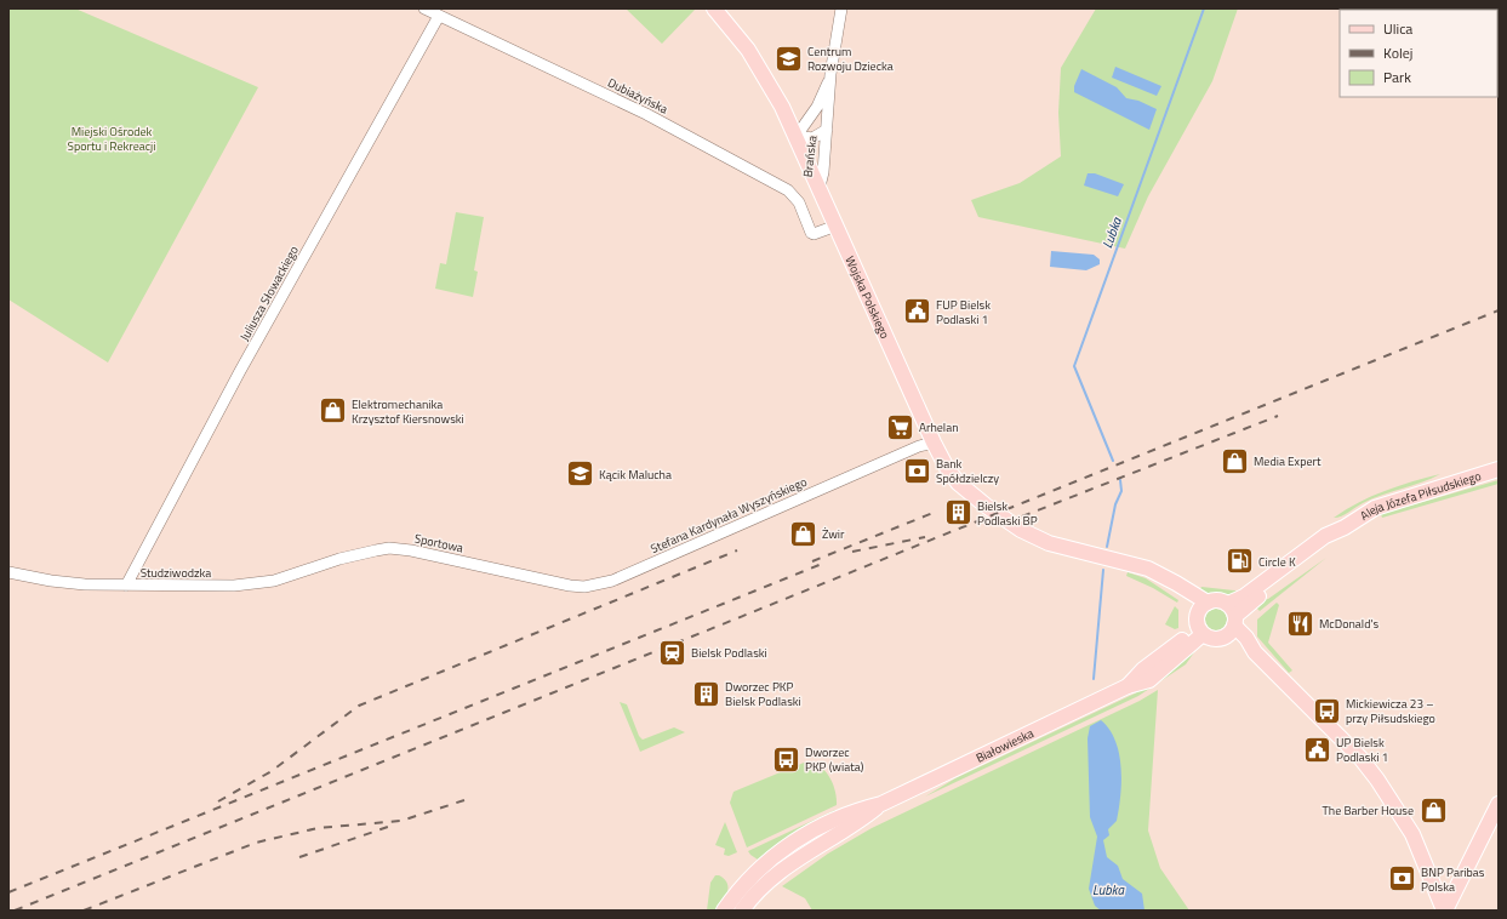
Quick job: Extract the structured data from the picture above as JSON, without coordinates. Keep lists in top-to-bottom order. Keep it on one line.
{"streets":{"main road":["Wojska Polskiego","Aleja Józefa Piłsudskiego","Białowieska"],"street":["Dubiażyńska","Brańska","Juliusza Słowackiego","Stefana Kardynała Wyszyńskiego","Sportowa","Studziwodzka"]},"crossings":[["Dubiażyńska","Juliusza Słowackiego"],["Dubiażyńska","Wojska Polskiego"],["Brańska","Wojska Polskiego"],["Juliusza Słowackiego","Studziwodzka"],["Wojska Polskiego","Stefana Kardynała Wyszyńskiego"],["Wojska Polskiego","Białowieska"],["Stefana Kardynała Wyszyńskiego","Sportowa"],["Sportowa","Studziwodzka"]],"water":["Lubka"],"parks":["Miejski Ośrodek Sportu i Rekreacji"],"places":{"school or university":["Centrum Rozwoju Dziecka","Kącik Malucha"],"public building":["FUP Bielsk Podlaski 1","UP Bielsk Podlaski 1"],"shop":["Elektromechanika Krzysztof Kiersnowski","Media Expert","Żwir","The Barber House"],"supermarket":["Arhelan"],"bank":["Bank Spółdzielczy","BNP Paribas Polska"],"building":["Bielsk Podlaski BP","Dworzec PKP Bielsk Podlaski"],"fuel station":["Circle K"],"restaurant":["McDonald's"],"station":["Bielsk Podlaski"],"bus stop":["Mickiewicza 23 – przy Piłsudskiego","Dworzec PKP (wiata)"]},"legend":["Ulica","Kolej","Park"]}
